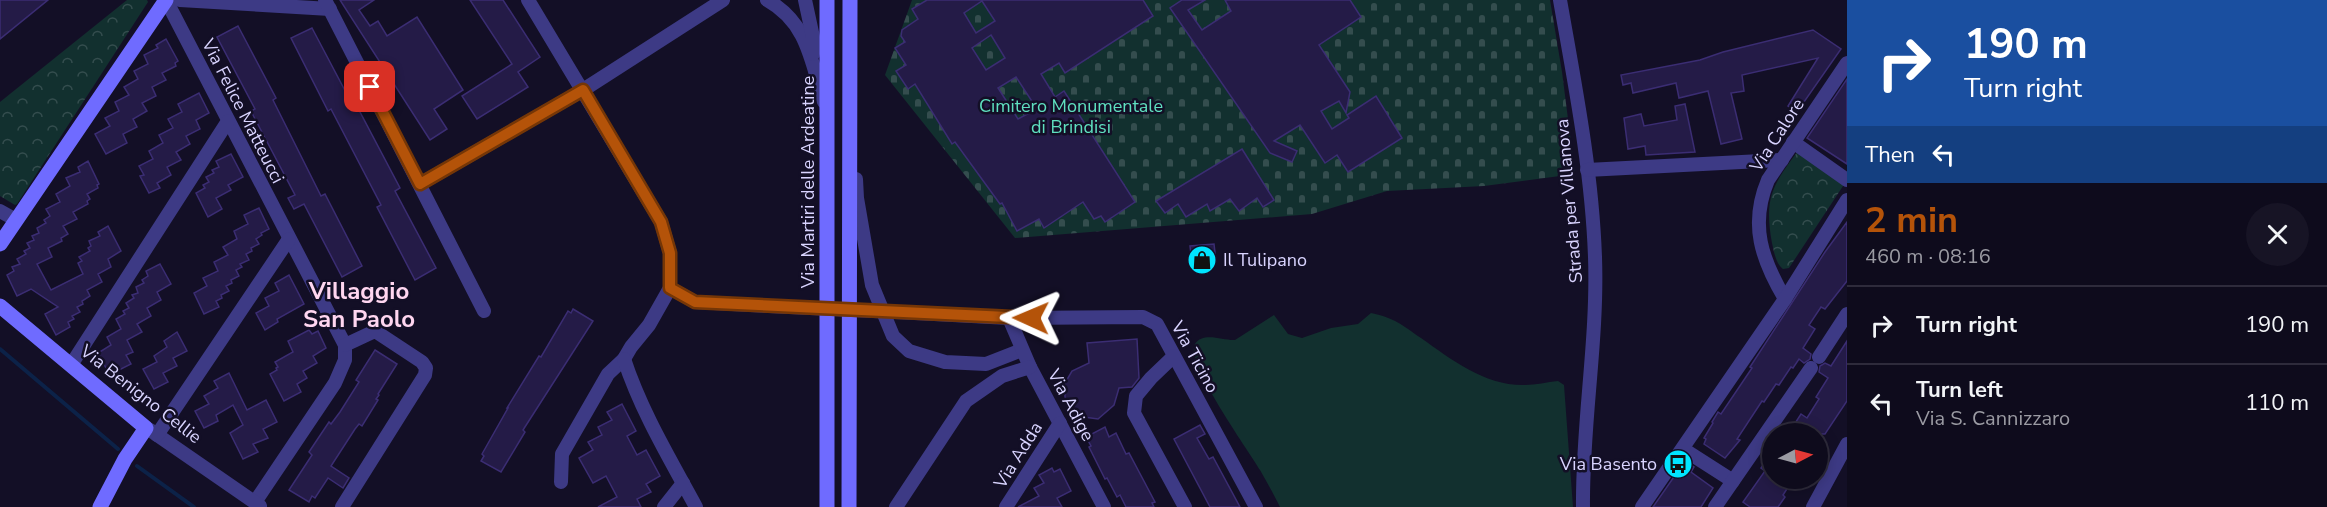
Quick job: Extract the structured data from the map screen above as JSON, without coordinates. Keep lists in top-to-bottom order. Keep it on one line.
{"streets":{"street":["Via Felice Matteucci","Via Calore","Via Martiri delle Ardeatine","Strada per Villanova","Via Ticino","Via Benigno Cellie","Via Adige","Via Adda"]},"crossings":[["Via Ticino","Via Adige"],["Via Adige","Via Adda"]],"districts":["Villaggio San Paolo"],"parks":["Cimitero Monumentale di Brindisi"],"places":{"shop":["Il Tulipano"],"bus stop":["Via Basento"]},"north":"right","page":{"turn":["190 m","Turn right"],"then":"Then","heading":["2 min","460 m · 08:16"],"list":[{"name":"Turn right","value":"190 m"},{"name":"Turn left","note":"Via S. Cannizzaro","value":"110 m"}]}}
